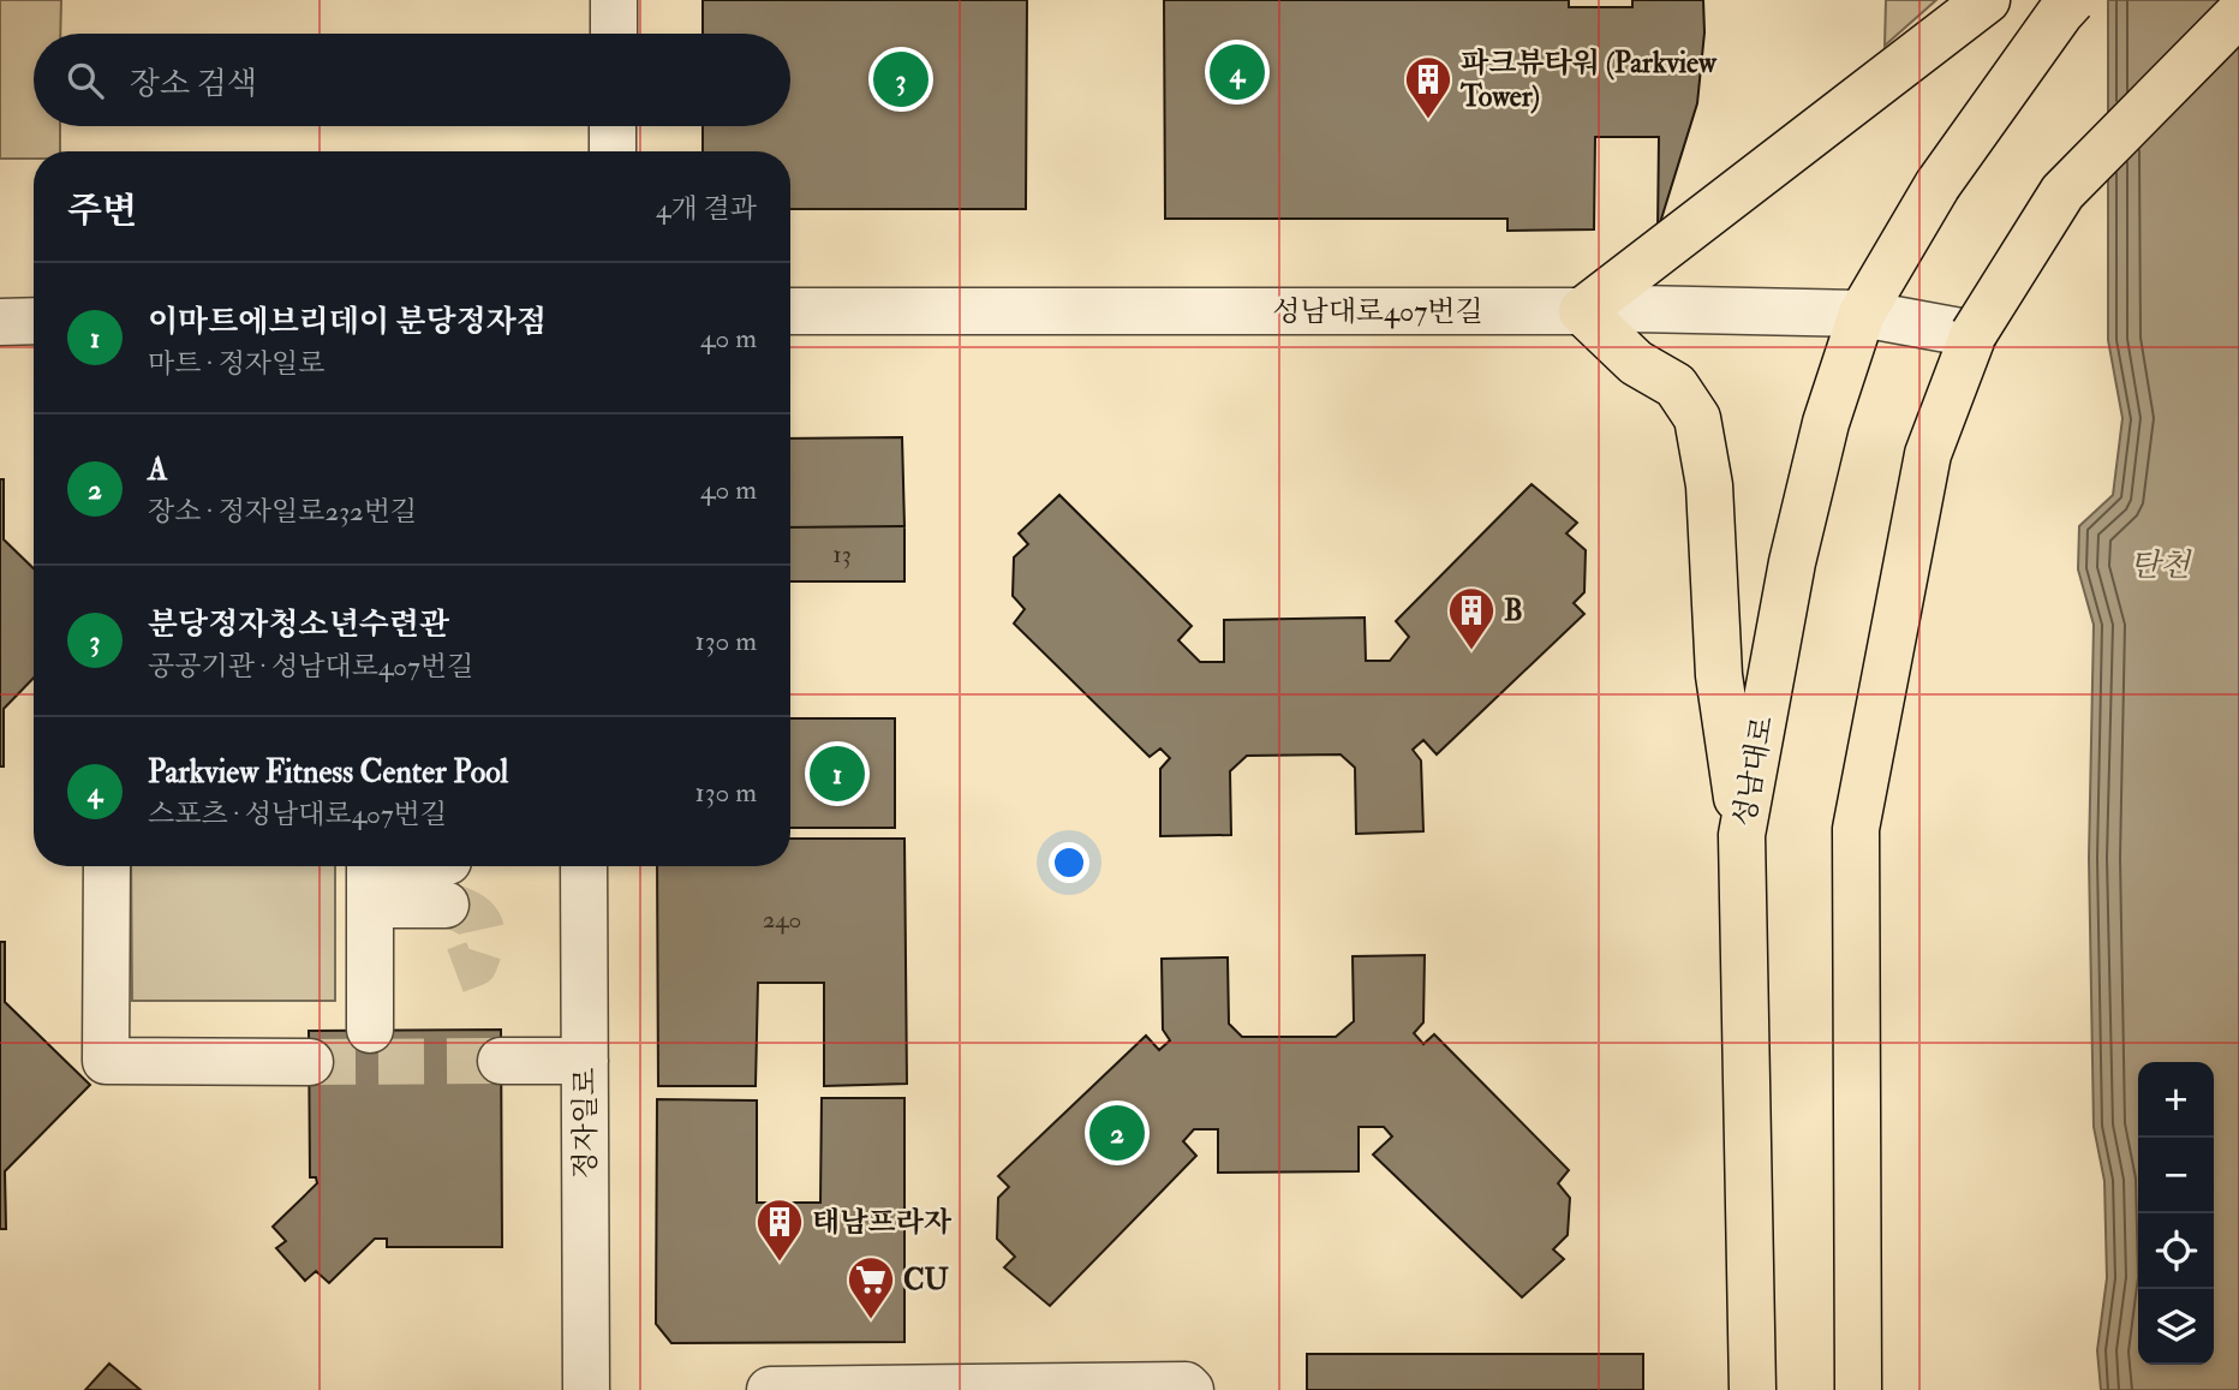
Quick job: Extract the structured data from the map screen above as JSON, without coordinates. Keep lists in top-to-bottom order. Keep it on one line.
{"streets":{"main road":["성남대로"],"street":["성남대로407번길","정자일로"]},"crossings":[["성남대로407번길","성남대로"]],"water":["탄천"],"places":{"building":["파크뷰타워 (Parkview Tower)","B","태남프라자"],"supermarket":["CU"]},"house_numbers":["13","240"],"page":{"search":"장소 검색","pins":["4","3","1","2"],"heading":["주변","4개 결과"],"list":[{"mark":"1","name":"이마트에브리데이 분당정자점","note":"마트 · 정자일로","value":"40 m"},{"mark":"2","name":"A","note":"장소 · 정자일로232번길","value":"40 m"},{"mark":"3","name":"분당정자청소년수련관","note":"공공기관 · 성남대로407번길","value":"130 m"},{"mark":"4","name":"Parkview Fitness Center Pool","note":"스포츠 · 성남대로407번길","value":"130 m"}],"map_buttons":["+","−"]}}
